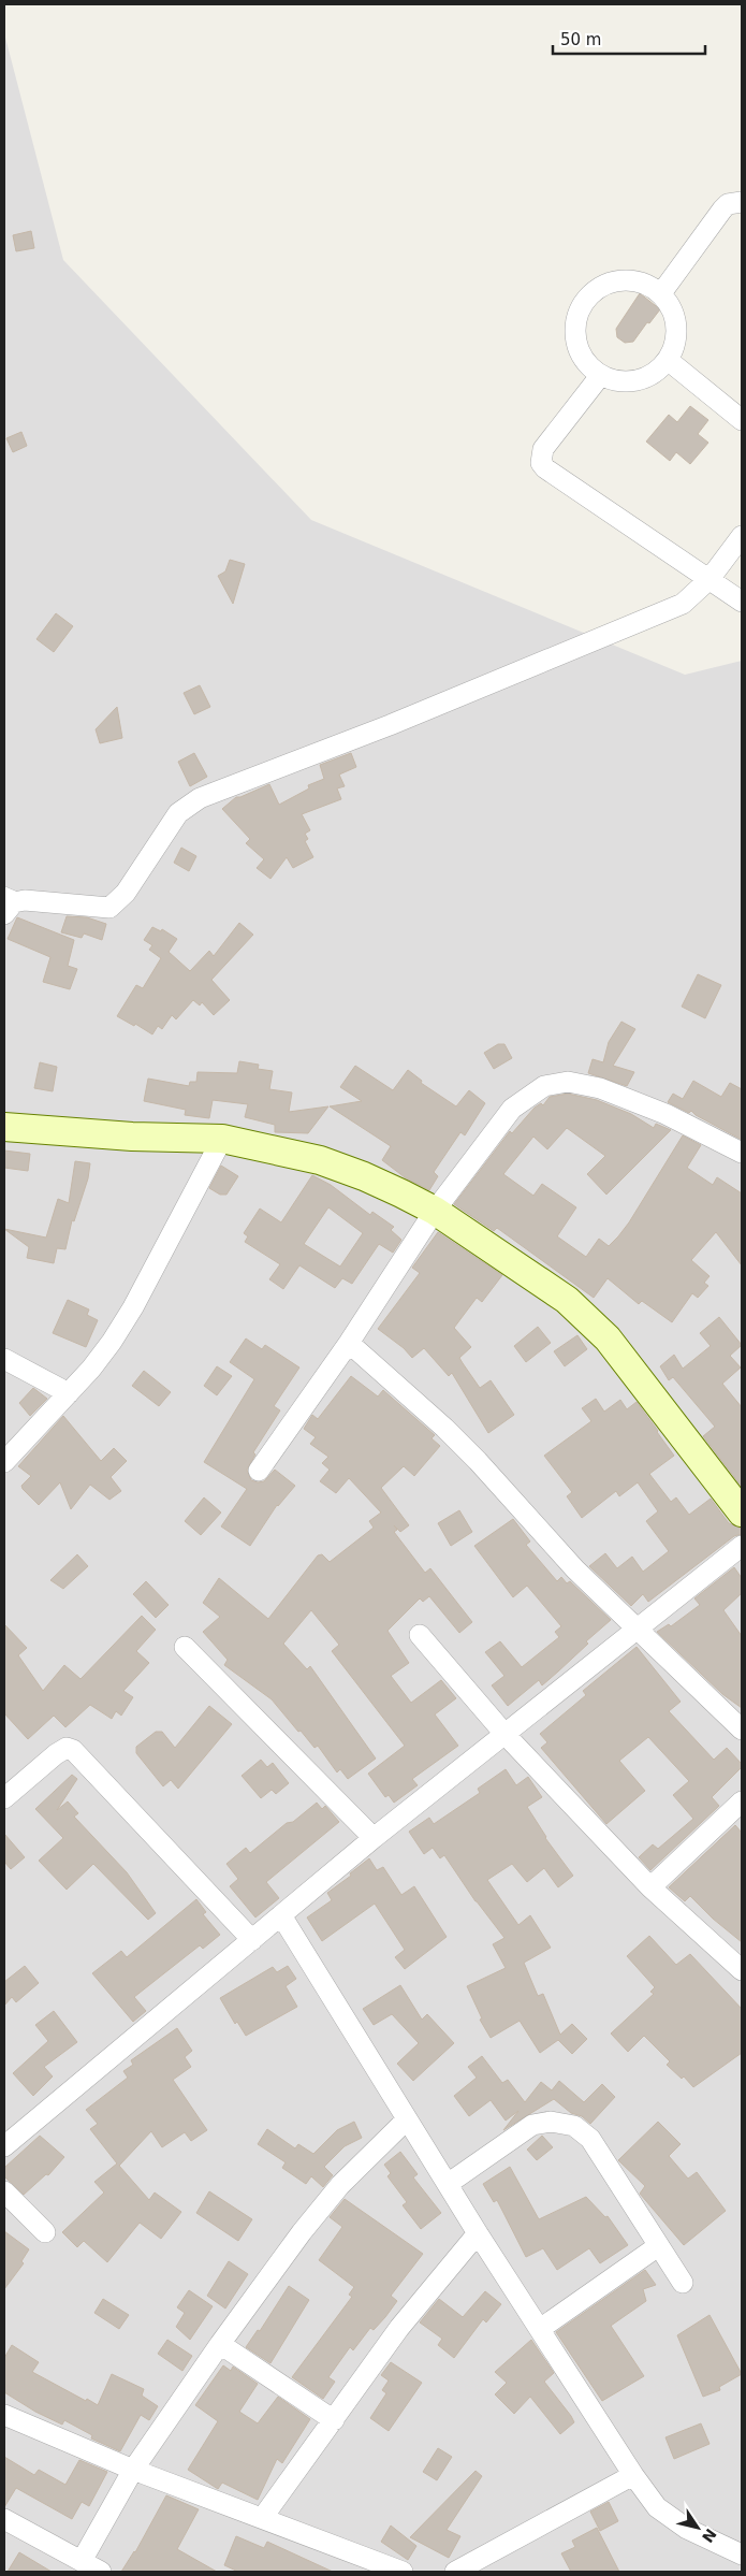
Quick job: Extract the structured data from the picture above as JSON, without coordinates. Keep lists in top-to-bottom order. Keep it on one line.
{"scale_bar":"50 m","north":"bottom right"}
